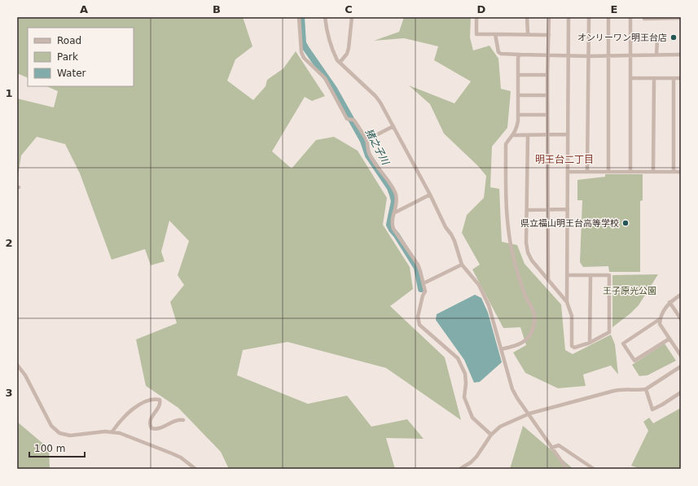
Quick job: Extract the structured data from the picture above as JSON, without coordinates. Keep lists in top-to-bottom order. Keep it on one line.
{"districts":["明王台二丁目"],"water":["猪之子川"],"parks":["王子原光公園"],"places":["オンリーワン明王台店","県立福山明王台高等学校"],"legend":["Road","Park","Water"],"scale_bar":"100 m","grid":{"columns":["A","B","C","D","E"],"rows":["1","2","3"]}}
